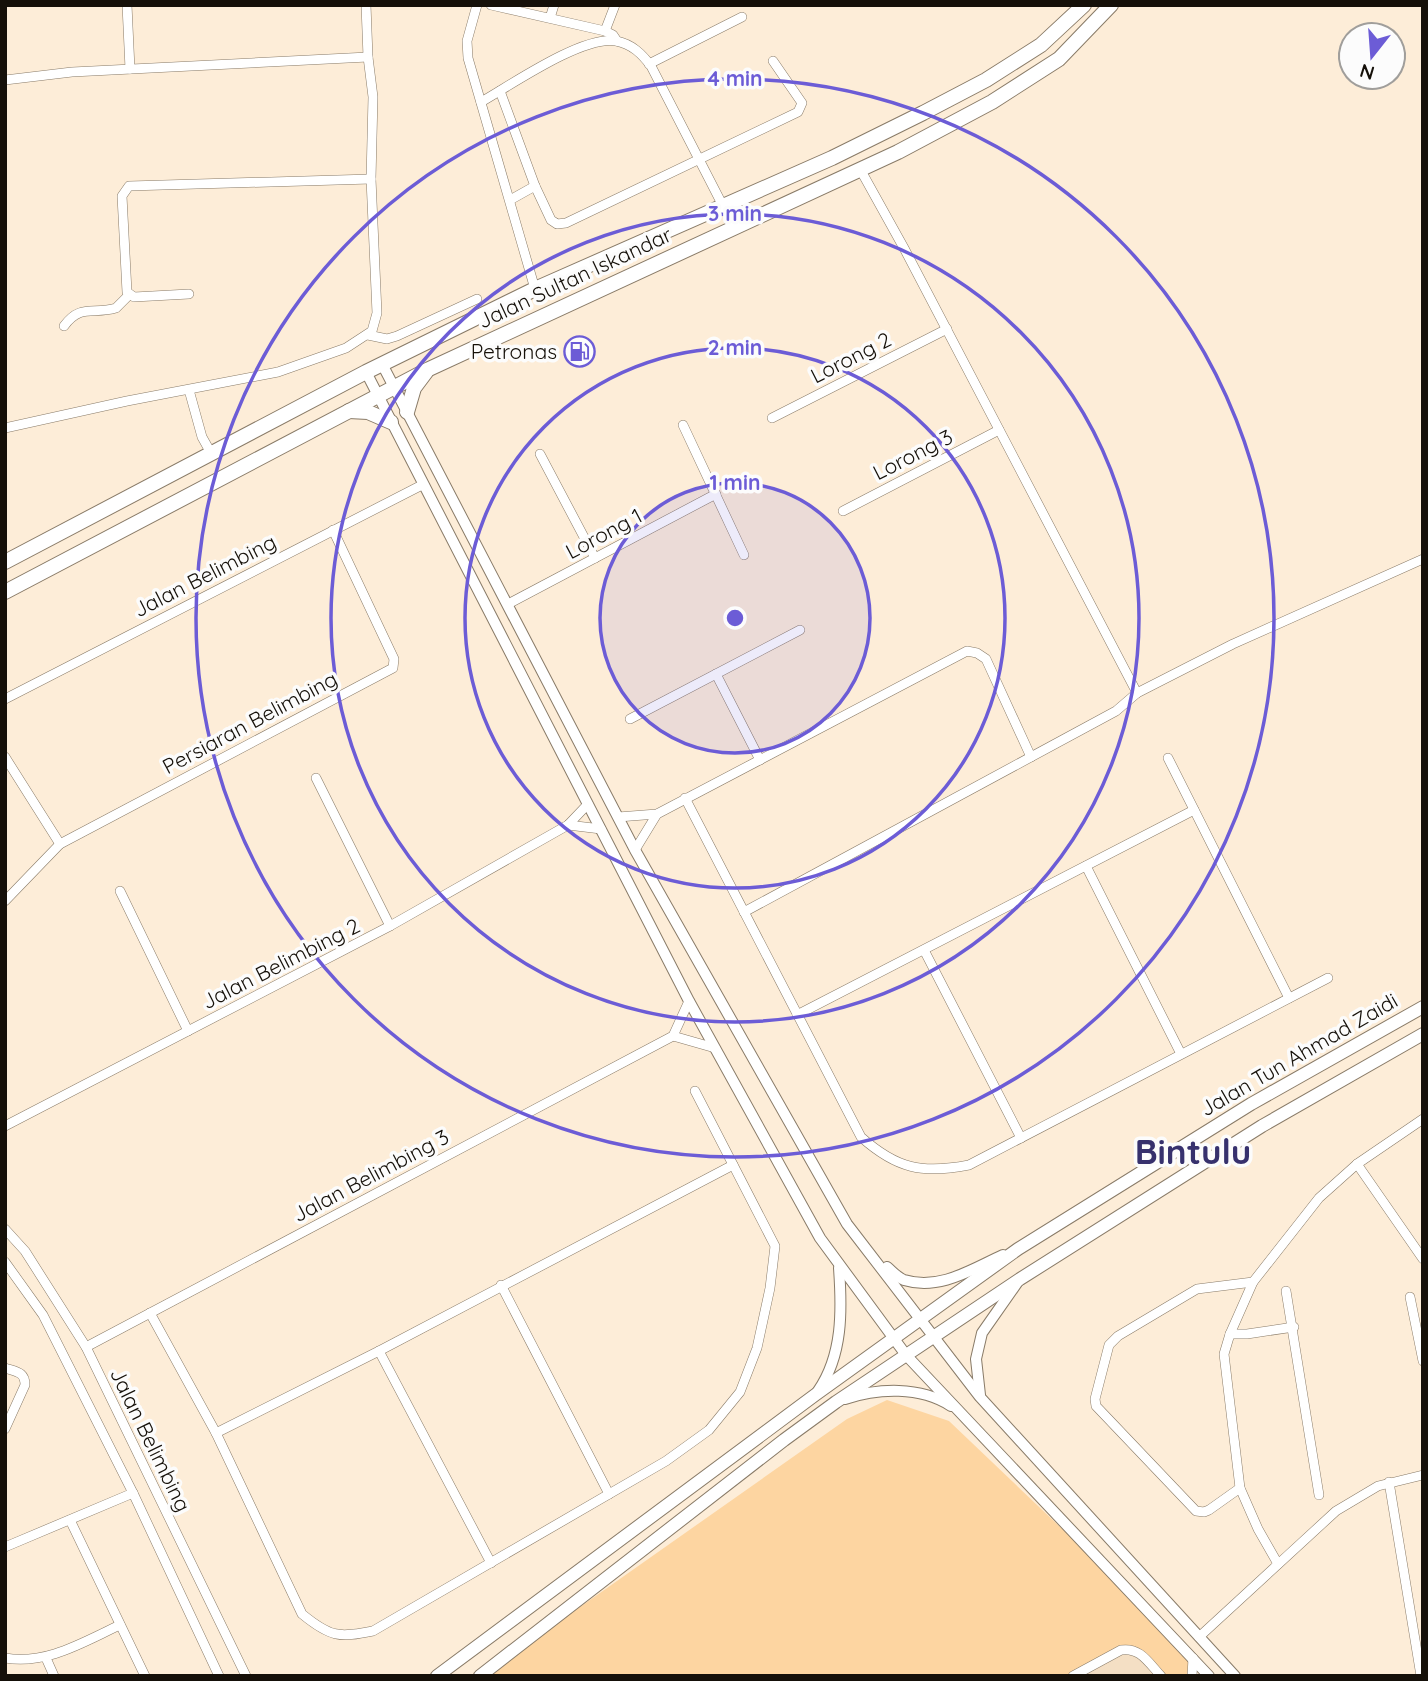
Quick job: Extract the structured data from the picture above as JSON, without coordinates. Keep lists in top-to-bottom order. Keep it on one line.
{"streets":{"main road":["Jalan Sultan Iskandar","Jalan Tun Ahmad Zaidi"],"street":["Lorong 2","Lorong 3","Lorong 1","Jalan Belimbing","Persiaran Belimbing","Jalan Belimbing 2","Jalan Belimbing 3"]},"crossings":[["Jalan Belimbing","Persiaran Belimbing"],["Jalan Belimbing","Jalan Belimbing 3"]],"districts":["Bintulu"],"places":{"fuel station":["Petronas"]},"north":"bottom","rings":["4 min","3 min","2 min","1 min"]}
